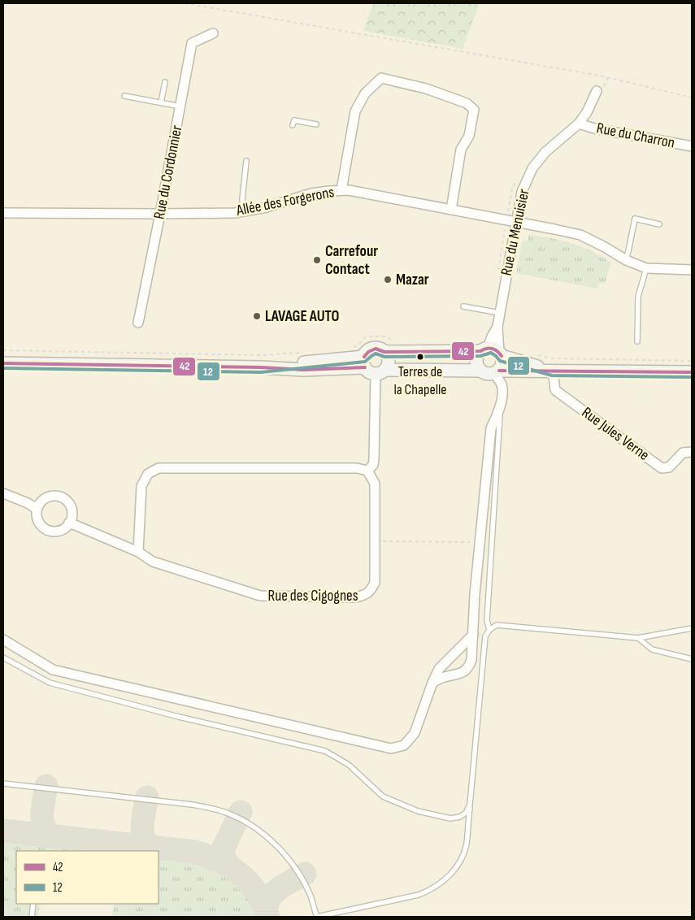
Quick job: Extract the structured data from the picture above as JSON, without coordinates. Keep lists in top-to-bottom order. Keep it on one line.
{"streets":{"street":["Rue du Charron","Rue du Cordonnier","Allée des Forgerons","Rue du Menuisier","Rue Jules Verne","Rue des Cigognes"]},"crossings":[["Rue du Charron","Rue du Menuisier"],["Rue du Cordonnier","Allée des Forgerons"],["Allée des Forgerons","Rue du Menuisier"]],"places":["Carrefour Contact","Mazar","LAVAGE AUTO","Terres de la Chapelle"],"lines":["transit line 42","transit line 12"],"legend":["42","12"]}
